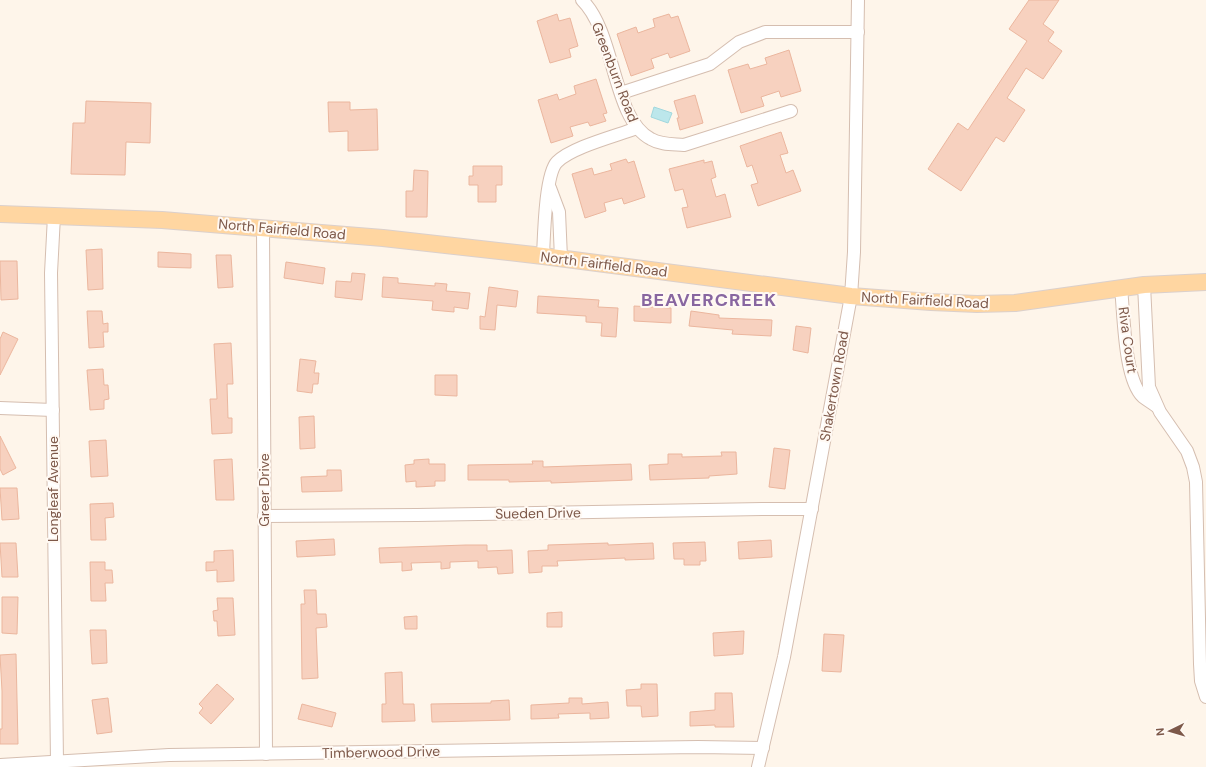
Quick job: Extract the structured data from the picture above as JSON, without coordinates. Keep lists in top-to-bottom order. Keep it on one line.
{"streets":{"main road":["North Fairfield Road"],"street":["Greenburn Road","Riva Court","Shakertown Road","Longleaf Avenue","Greer Drive","Sueden Drive","Timberwood Drive"]},"crossings":[["North Fairfield Road","Riva Court"],["North Fairfield Road","Shakertown Road"],["North Fairfield Road","Longleaf Avenue"],["North Fairfield Road","Greer Drive"],["Shakertown Road","Sueden Drive"],["Shakertown Road","Timberwood Drive"],["Longleaf Avenue","Timberwood Drive"],["Greer Drive","Sueden Drive"],["Greer Drive","Timberwood Drive"]],"districts":["BEAVERCREEK"],"north":"left"}
